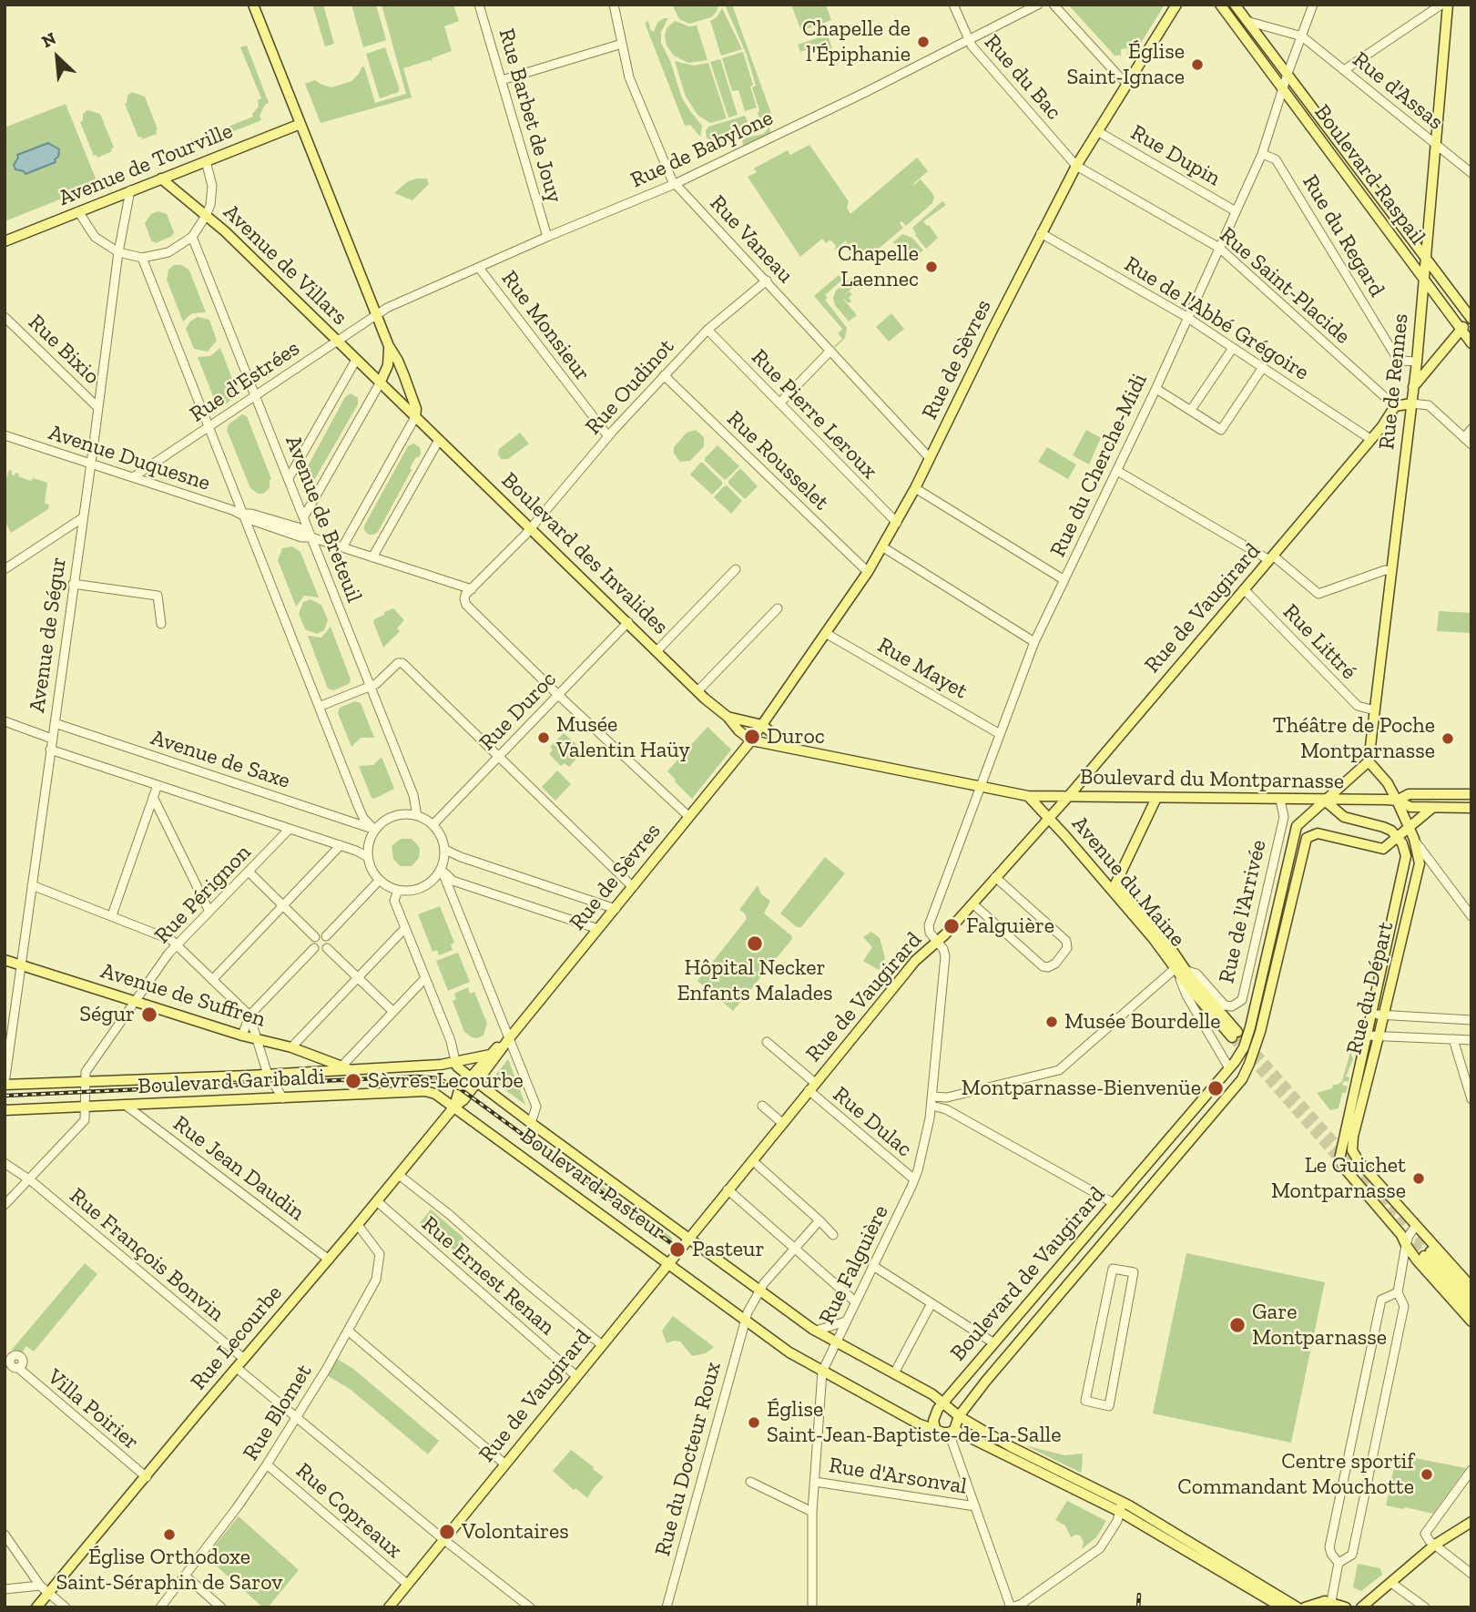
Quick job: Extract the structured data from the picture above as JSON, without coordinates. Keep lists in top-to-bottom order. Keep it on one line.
{"streets":{"main road":["Avenue de Tourville","Boulevard Raspail","Avenue de Villars","Rue de Sèvres","Rue de Rennes","Boulevard des Invalides","Rue de Vaugirard","Boulevard du Montparnasse","Avenue du Maine","Rue de l'Arrivée","Rue du Départ","Avenue de Suffren","Boulevard Garibaldi","Boulevard Pasteur","Boulevard de Vaugirard","Rue Lecourbe"],"street":["Rue du Bac","Rue d'Assas","Rue Barbet de Jouy","Rue de Babylone","Rue Dupin","Rue du Regard","Rue Vaneau","Rue Saint-Placide","Rue de l'Abbé Grégoire","Rue Monsieur","Rue Bixio","Rue d'Estrées","Rue Oudinot","Rue Pierre Leroux","Avenue Duquesne","Rue Rousselet","Rue du Cherche-Midi","Avenue de Breteuil","Avenue de Ségur","Rue Littré","Rue Mayet","Rue Duroc","Avenue de Saxe","Rue Pérignon","Rue Dulac","Rue Jean Daudin","Rue François Bonvin","Rue Falguière","Rue Ernest Renan","Villa Poirier","Rue Blomet","Rue du Docteur Roux","Rue d'Arsonval","Rue Copreaux"]},"crossings":[["Rue du Bac","Rue de Babylone"],["Rue du Bac","Rue Saint-Placide"],["Rue du Bac","Rue de Sèvres"],["Rue d'Assas","Rue de Rennes"],["Rue d'Assas","Rue du Cherche-Midi"],["Rue Barbet de Jouy","Rue de Babylone"],["Rue de Babylone","Rue Vaneau"],["Rue de Babylone","Rue Monsieur"],["Rue de Babylone","Rue d'Estrées"],["Rue Dupin","Rue de Sèvres"],["Rue Dupin","Rue du Cherche-Midi"],["Avenue de Tourville","Avenue de Villars"],["Avenue de Tourville","Avenue de Ségur"],["Boulevard Raspail","Rue de Rennes"],["Boulevard Raspail","Rue du Cherche-Midi"],["Rue du Regard","Rue de Rennes"],["Rue du Regard","Rue du Cherche-Midi"],["Rue Vaneau","Rue de Sèvres"],["Rue Vaneau","Rue Oudinot"],["Avenue de Villars","Rue d'Estrées"],["Avenue de Villars","Boulevard des Invalides"],["Rue Saint-Placide","Rue de Sèvres"],["Rue Saint-Placide","Rue du Cherche-Midi"],["Rue Saint-Placide","Rue de Vaugirard"],["Rue de l'Abbé Grégoire","Rue de Sèvres"],["Rue de l'Abbé Grégoire","Rue du Cherche-Midi"],["Rue de l'Abbé Grégoire","Rue de Vaugirard"],["Rue Monsieur","Rue Oudinot"],["Rue Bixio","Avenue de Ségur"],["Rue de Sèvres","Rue Pierre Leroux"],["Rue de Sèvres","Rue Rousselet"],["Rue de Sèvres","Boulevard des Invalides"],["Rue de Sèvres","Rue Mayet"],["Rue de Sèvres","Boulevard du Montparnasse"],["Rue de Sèvres","Boulevard Garibaldi"],["Rue de Sèvres","Boulevard Pasteur"],["Rue de Sèvres","Rue Lecourbe"],["Rue d'Estrées","Avenue Duquesne"],["Rue d'Estrées","Avenue de Breteuil"],["Rue de Rennes","Rue Littré"],["Rue de Rennes","Rue de l'Arrivée"],["Rue de Rennes","Rue du Départ"],["Rue Oudinot","Rue Pierre Leroux"],["Rue Oudinot","Avenue Duquesne"],["Rue Oudinot","Rue Rousselet"],["Rue Oudinot","Boulevard des Invalides"],["Rue Oudinot","Rue Duroc"],["Avenue Duquesne","Avenue de Breteuil"],["Avenue Duquesne","Avenue de Ségur"],["Rue du Cherche-Midi","Rue de Vaugirard"],["Rue du Cherche-Midi","Rue Mayet"],["Rue du Cherche-Midi","Boulevard du Montparnasse"],["Rue du Cherche-Midi","Rue Falguière"],["Avenue de Breteuil","Rue Duroc"],["Avenue de Breteuil","Avenue de Saxe"],["Boulevard des Invalides","Rue Duroc"],["Boulevard des Invalides","Boulevard du Montparnasse"],["Rue de Vaugirard","Rue Littré"],["Rue de Vaugirard","Boulevard du Montparnasse"],["Rue de Vaugirard","Avenue du Maine"],["Rue de Vaugirard","Rue Dulac"],["Rue de Vaugirard","Boulevard Pasteur"],["Rue de Vaugirard","Rue Falguière"],["Rue de Vaugirard","Rue Ernest Renan"],["Rue de Vaugirard","Rue Copreaux"],["Avenue de Ségur","Avenue de Saxe"],["Avenue de Ségur","Avenue de Suffren"],["Avenue de Ségur","Boulevard Garibaldi"],["Rue Duroc","Avenue de Saxe"],["Avenue de Saxe","Rue Pérignon"],["Boulevard du Montparnasse","Rue de l'Arrivée"],["Boulevard du Montparnasse","Rue du Départ"],["Avenue du Maine","Rue de l'Arrivée"],["Avenue du Maine","Boulevard de Vaugirard"],["Rue Pérignon","Avenue de Suffren"],["Rue Pérignon","Boulevard Garibaldi"],["Rue de l'Arrivée","Rue du Départ"],["Rue de l'Arrivée","Boulevard de Vaugirard"],["Avenue de Suffren","Boulevard Garibaldi"],["Boulevard Garibaldi","Rue Jean Daudin"],["Boulevard Garibaldi","Boulevard Pasteur"],["Boulevard Garibaldi","Rue Lecourbe"],["Rue Dulac","Rue Falguière"],["Rue Jean Daudin","Rue Lecourbe"],["Boulevard Pasteur","Rue Falguière"],["Boulevard Pasteur","Boulevard de Vaugirard"],["Boulevard Pasteur","Rue Lecourbe"],["Boulevard Pasteur","Rue du Docteur Roux"],["Rue François Bonvin","Rue Lecourbe"],["Rue Falguière","Rue d'Arsonval"],["Rue Ernest Renan","Rue Lecourbe"],["Rue Lecourbe","Villa Poirier"],["Rue Lecourbe","Rue Blomet"],["Rue Blomet","Rue Copreaux"]],"places":["Chapelle de l'Épiphanie","Église Saint-Ignace","Chapelle Laennec","Duroc","Musée Valentin Haüy","Théâtre de Poche Montparnasse","Falguière","Hôpital Necker Enfants Malades","Ségur","Musée Bourdelle","Sèvres-Lecourbe","Montparnasse-Bienvenüe","Le Guichet Montparnasse","Pasteur","Gare Montparnasse","Église Saint-Jean-Baptiste-de-La-Salle","Centre sportif Commandant Mouchotte","Volontaires","Église Orthodoxe Saint-Séraphin de Sarov"],"north":"top left"}
